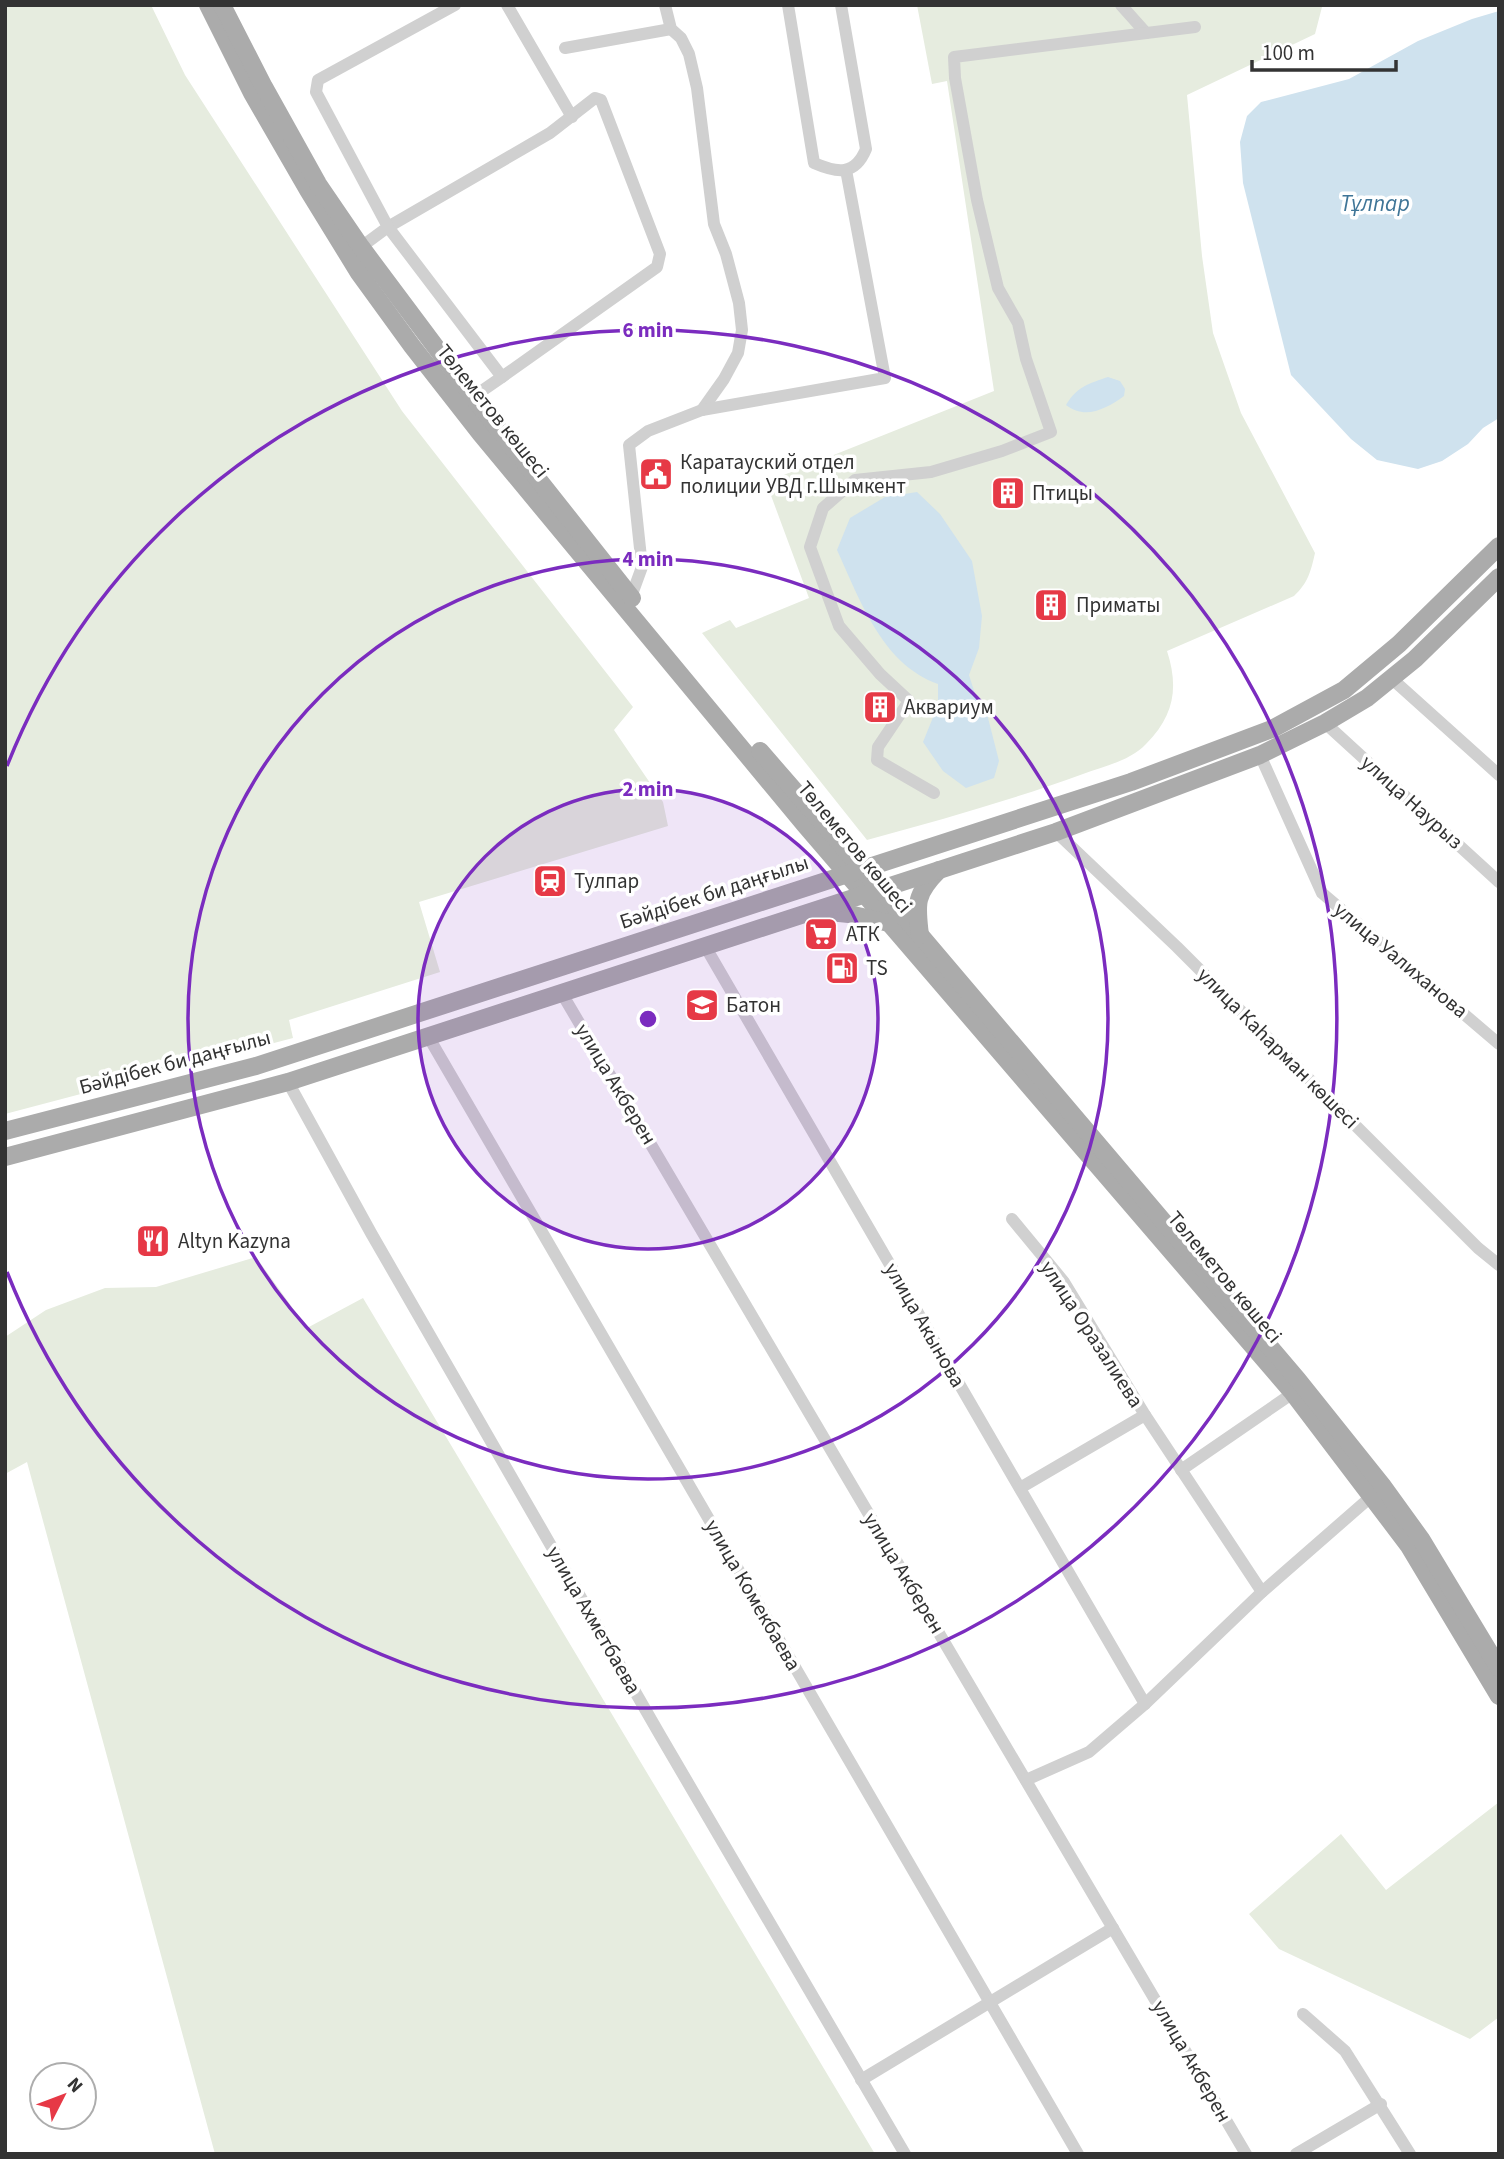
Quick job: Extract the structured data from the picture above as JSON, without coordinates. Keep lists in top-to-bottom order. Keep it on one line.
{"streets":{"main road":["Төлеметов көшесі","Бәйдібек би даңғылы"],"street":["улица Наурыз","улица Уалиханова","улица Каһарман көшесі","улица Акберен","улица Акынова","улица Оразалиева","улица Комекбаева","улица Ахметбаева"]},"crossings":[["Төлеметов көшесі","Бәйдібек би даңғылы"],["улица Акынова","улица Оразалиева"]],"water":["Тұлпар"],"places":{"public building":["Каратауский отдел полиции УВД г.Шымкент"],"building":["Птицы","Приматы","Аквариум"],"station":["Тулпар"],"supermarket":["АТК"],"fuel station":["TS"],"school or university":["Батон"],"restaurant":["Altyn Kazyna"]},"scale_bar":"100 m","north":"top right","rings":["6 min","4 min","2 min"]}
